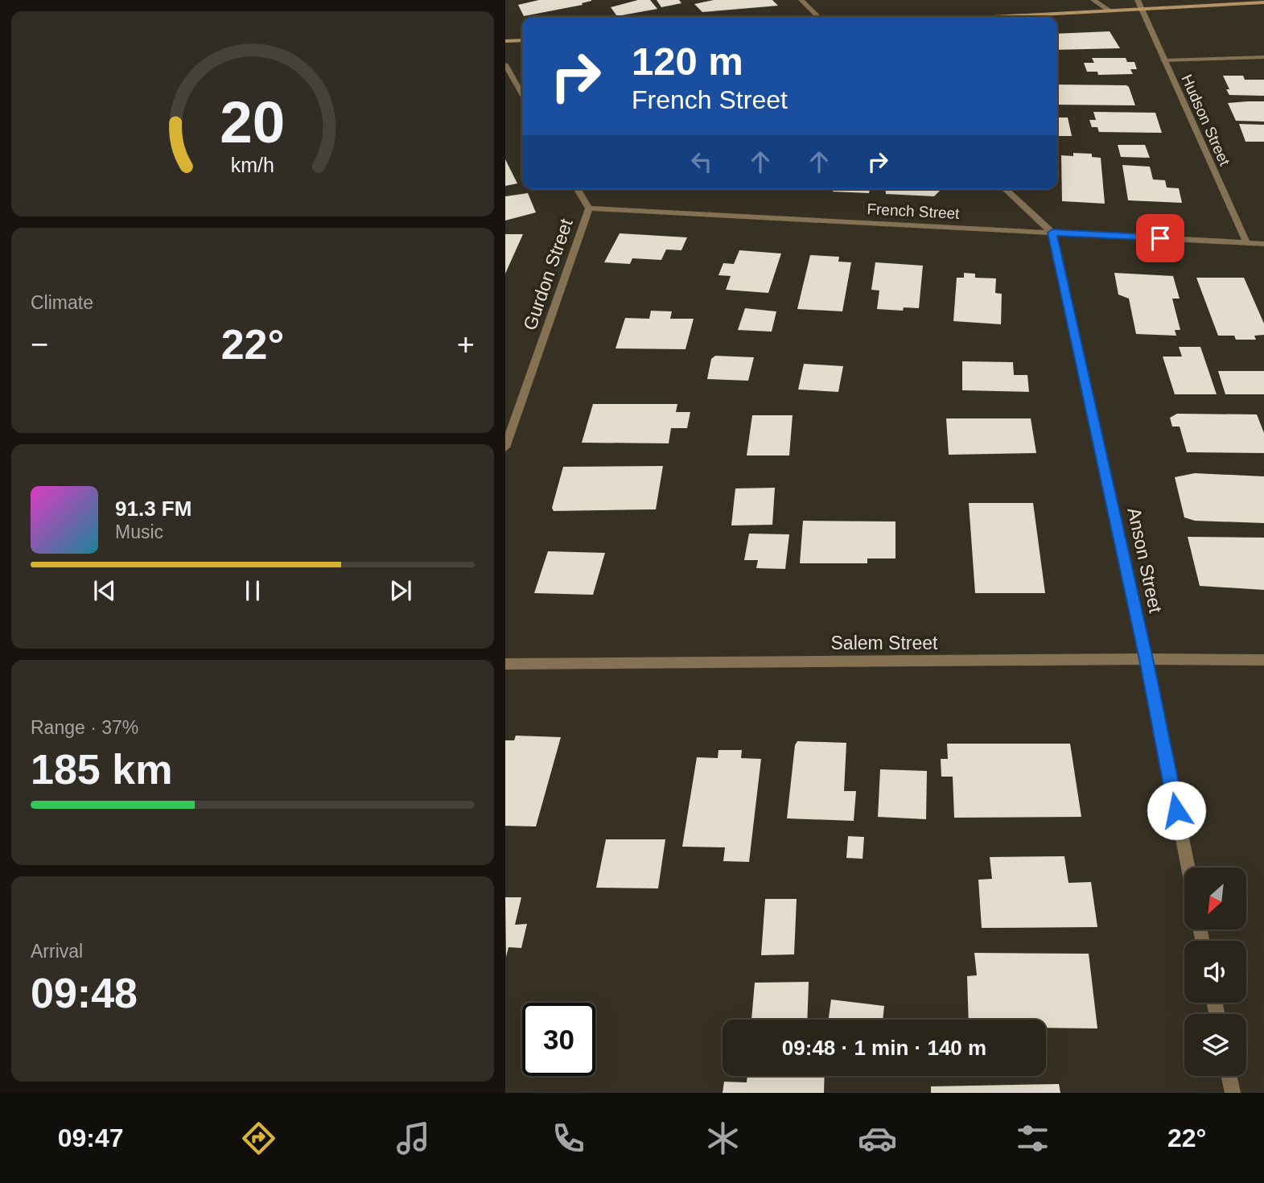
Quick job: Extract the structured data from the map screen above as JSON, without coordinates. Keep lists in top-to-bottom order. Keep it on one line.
{"streets":{"street":["Hudson Street","French Street","Gurdon Street","Anson Street","Salem Street"]},"crossings":[["Hudson Street","French Street"],["French Street","Gurdon Street"],["French Street","Anson Street"],["Anson Street","Salem Street"]],"north":"bottom left","page":{"turn":["120 m","French Street"],"tile":["Climate",["Range · 37%","185 km"],["Arrival","09:48"]],"heat":["−","22°","+"],"song":["91.3 FM","Music"],"limit":"30","trip":"09:48 · 1 min · 140 m","tabs":["09:47","22°"],"gauge":["20","km/h"]}}
